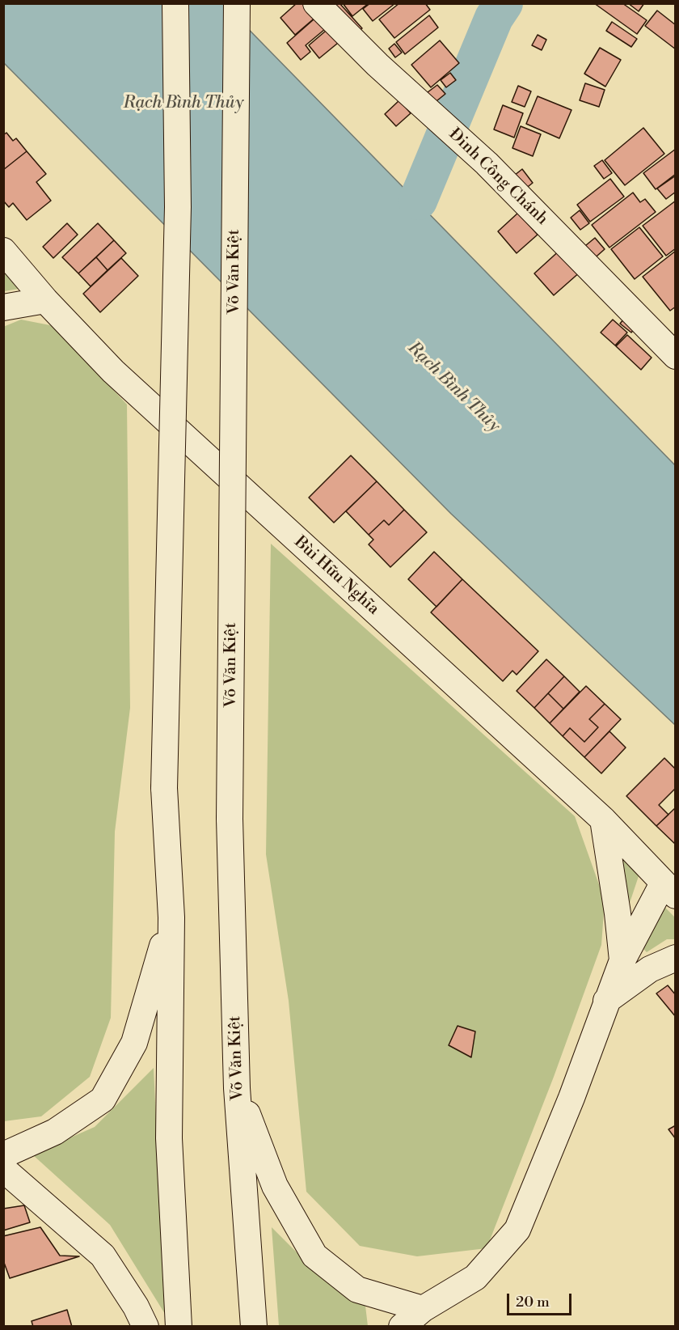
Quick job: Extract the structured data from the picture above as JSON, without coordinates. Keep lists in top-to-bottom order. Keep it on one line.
{"streets":{"main road":["Đinh Công Chánh","Võ Văn Kiệt","Bùi Hữu Nghĩa"]},"water":["Rạch Bình Thủy"],"scale_bar":"20 m"}
